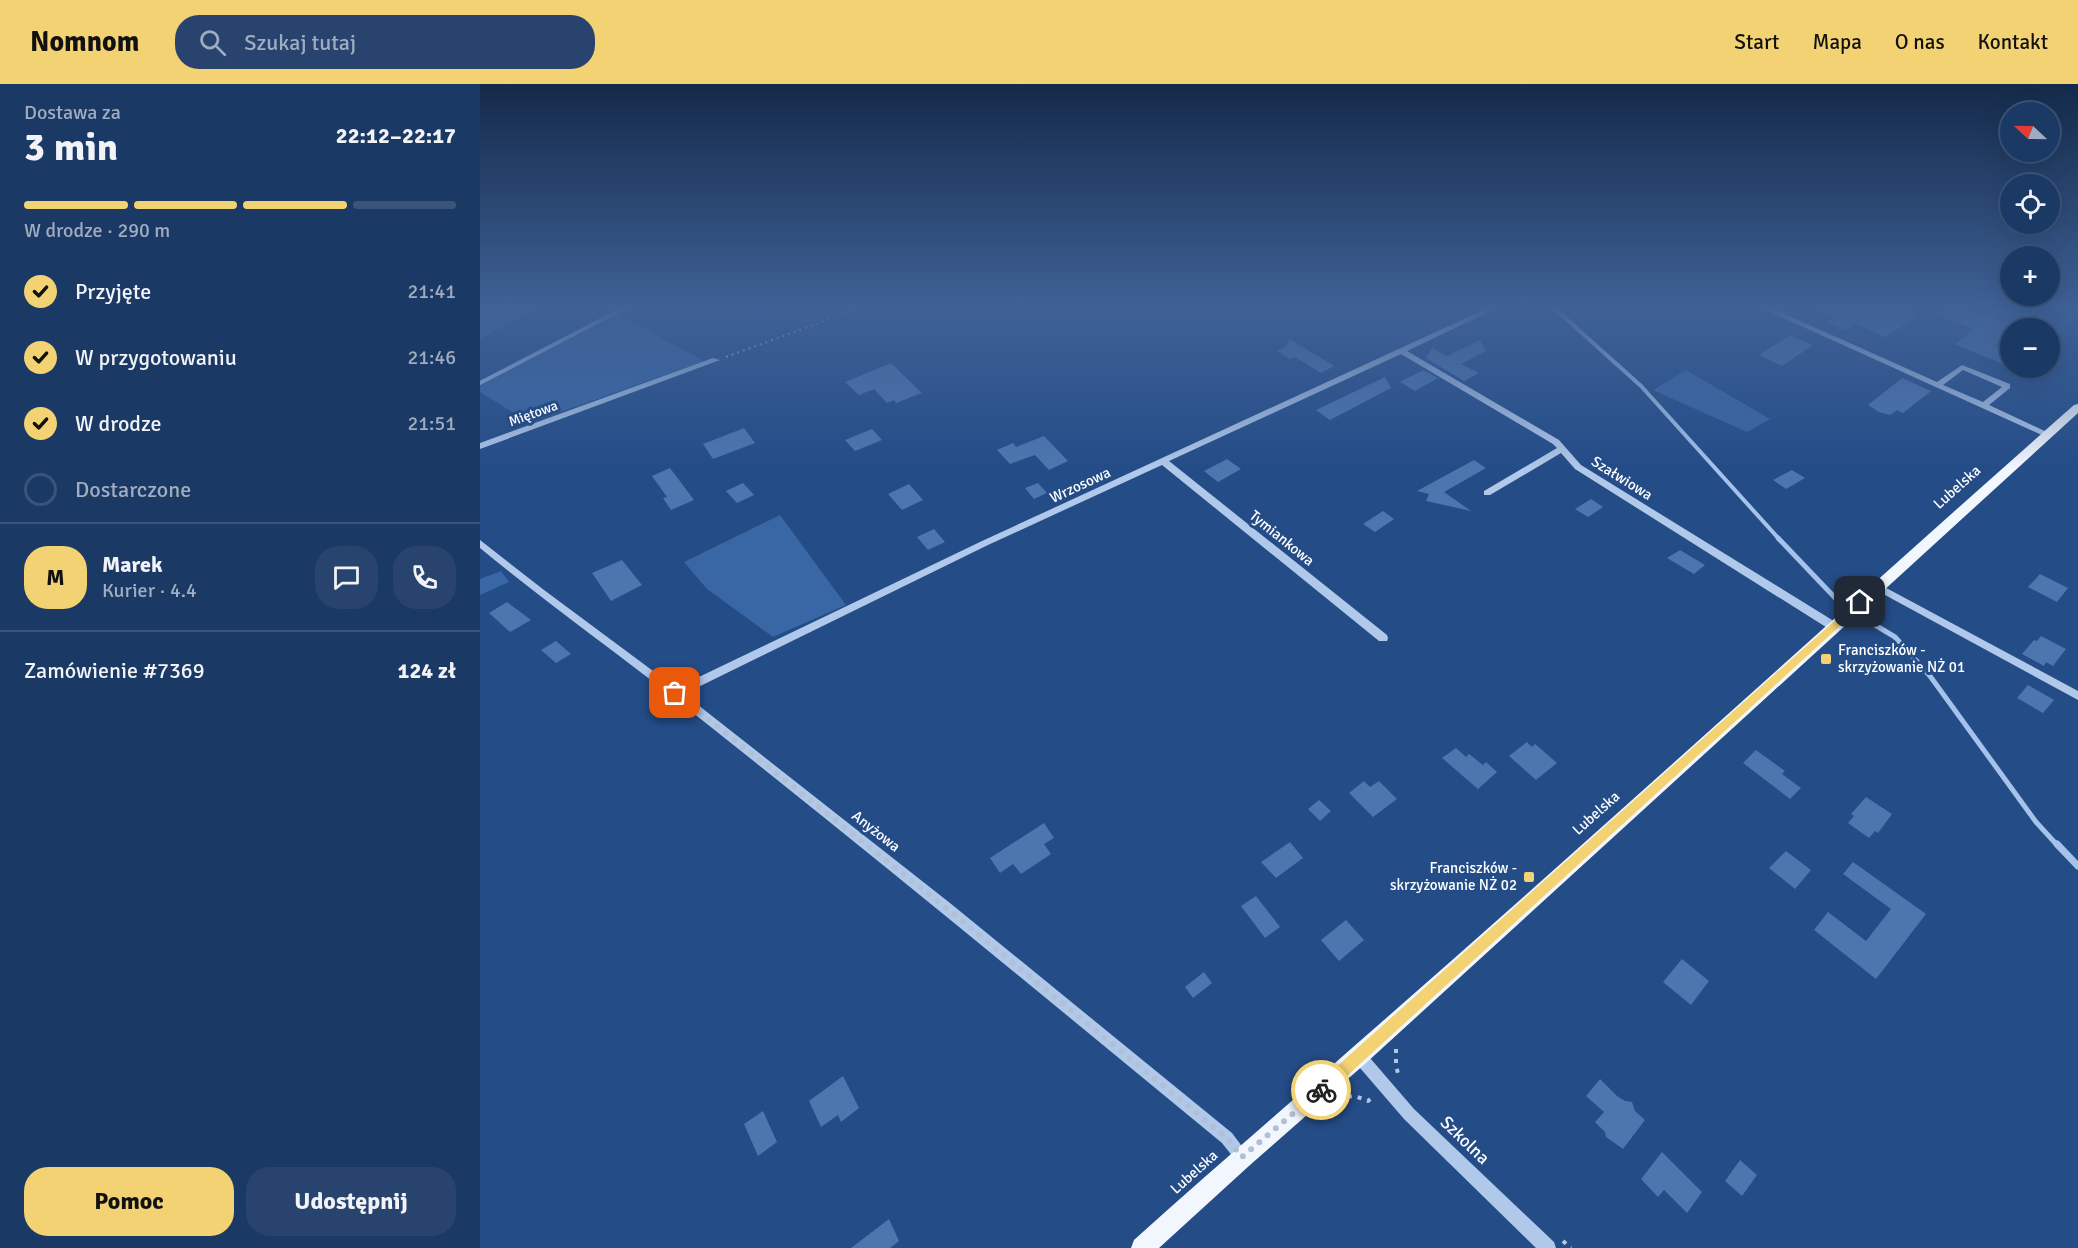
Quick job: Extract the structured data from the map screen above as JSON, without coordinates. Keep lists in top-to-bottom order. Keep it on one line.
{"streets":{"main road":["Lubelska"],"street":["Miętowa","Szałwiowa","Wrzosowa","Tymiankowa","Anyżowa","Szkolna"]},"crossings":[["Szałwiowa","Lubelska"],["Wrzosowa","Tymiankowa"],["Wrzosowa","Anyżowa"],["Lubelska","Anyżowa"],["Lubelska","Szkolna"]],"places":{"transit":["Franciszków - skrzyżowanie NŻ 01","Franciszków - skrzyżowanie NŻ 02"]},"north":"left","page":{"header":"Nomnom","search":"Szukaj tutaj","nav":["Start","Mapa","O nas","Kontakt"],"heading":["3 min","Dostawa za","22:12–22:17"],"panel":["Marek","Kurier · 4.4","Zamówienie #7369","124 zł"],"map_buttons":["+","−"],"bar":"W drodze · 290 m","list":[["Przyjęte","21:41"],["W przygotowaniu","21:46"],["W drodze","21:51"],"Dostarczone"],"round":"M","buttons":["Pomoc","Udostępnij"]}}
